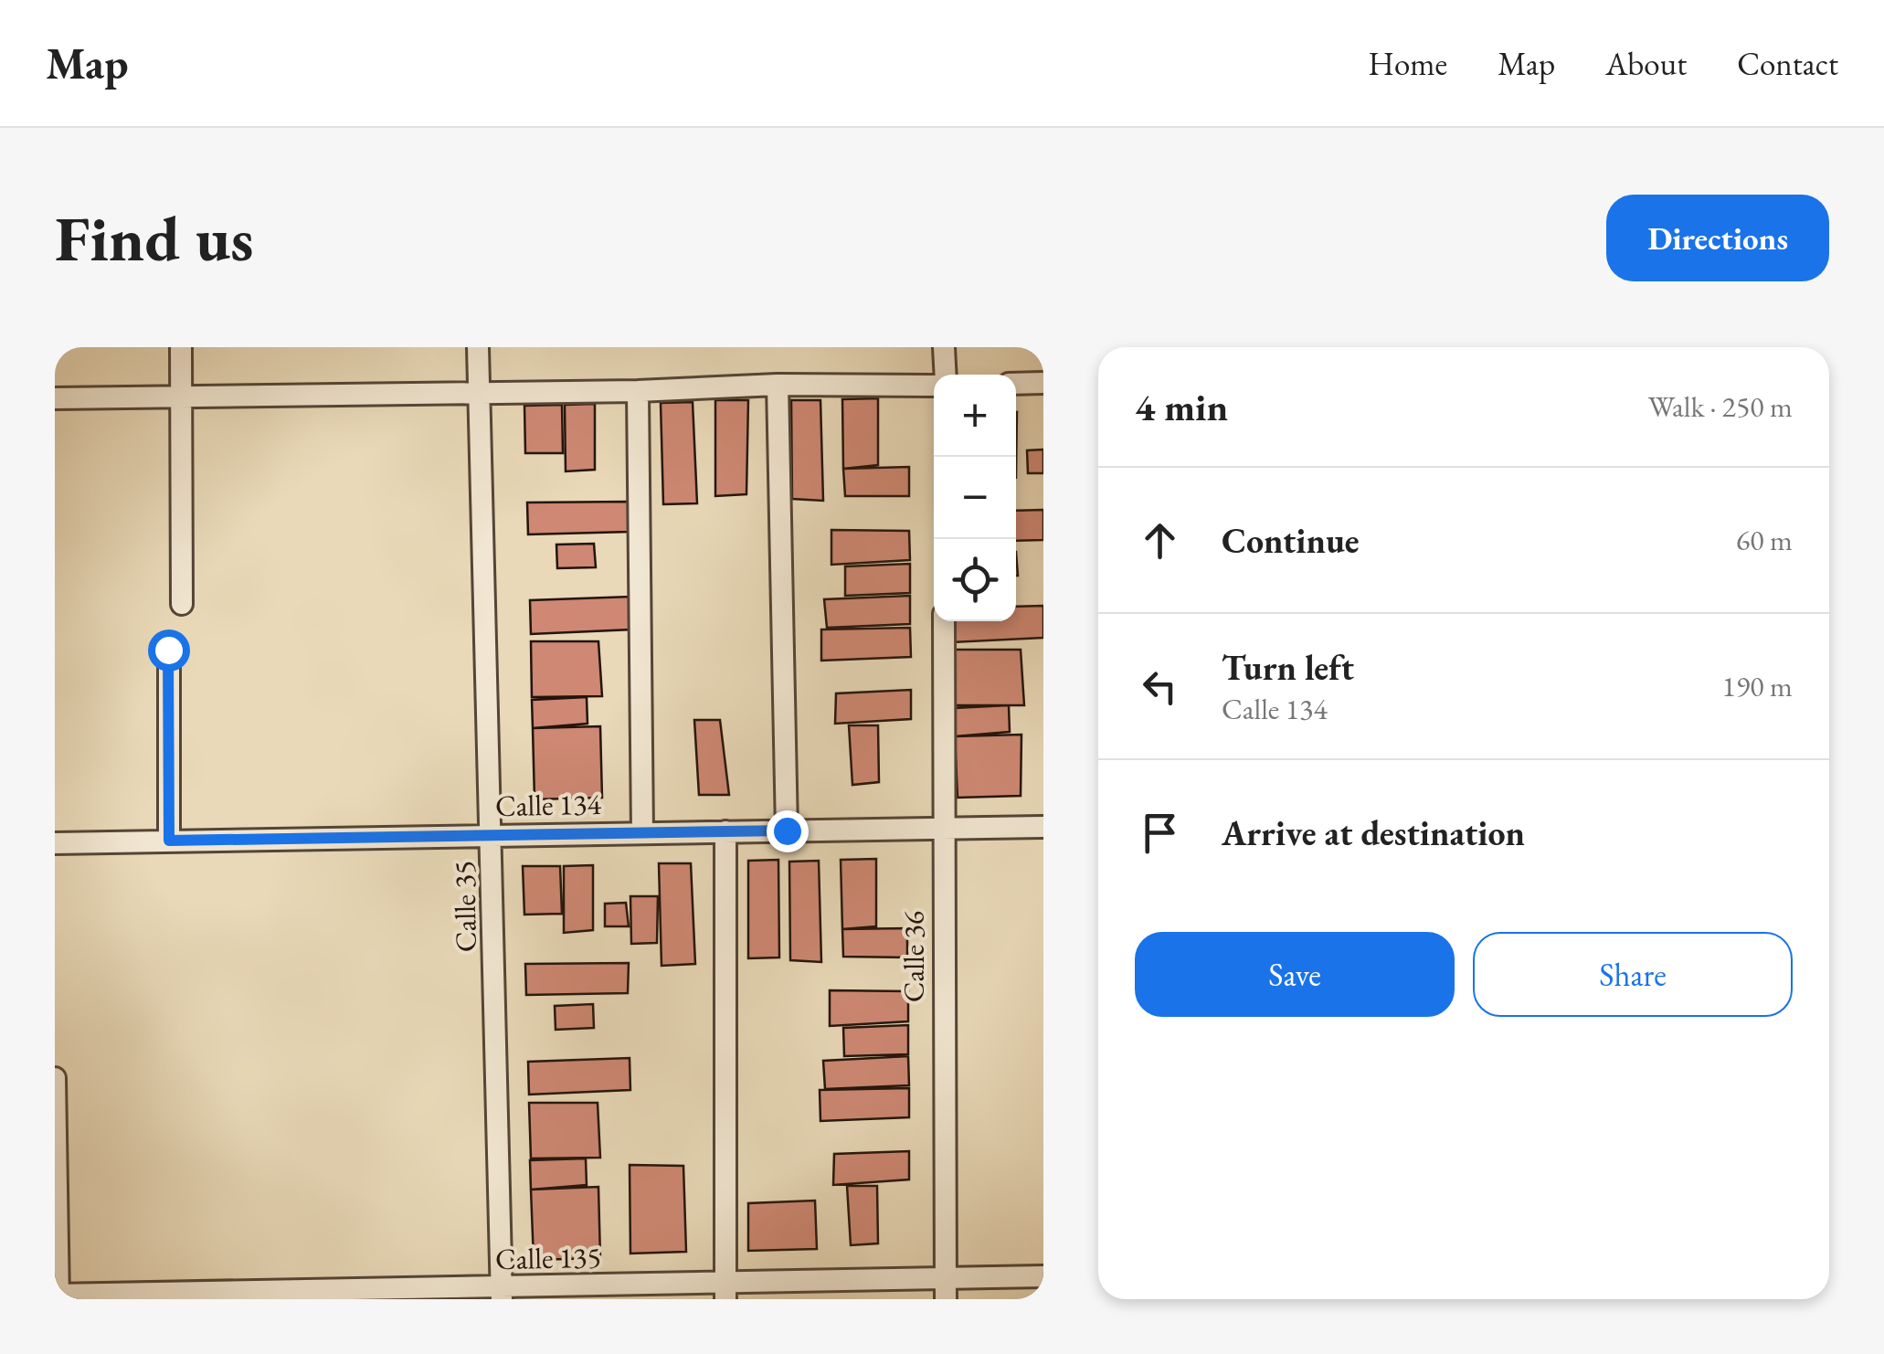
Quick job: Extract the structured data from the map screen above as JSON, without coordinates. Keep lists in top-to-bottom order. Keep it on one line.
{"streets":{"street":["Calle 134","Calle 35","Calle 36","Calle 135"]},"crossings":[["Calle 134","Calle 35"],["Calle 134","Calle 36"],["Calle 35","Calle 135"],["Calle 36","Calle 135"]],"page":{"header":"Map","nav":["Home","Map","About","Contact"],"buttons":["Directions",["Save","Share"]],"title":"Find us","heading":["4 min","Walk · 250 m"],"map_buttons":["+","−"],"list":[["Continue","60 m"],["Turn left","Calle 134","190 m"],"Arrive at destination"]}}
